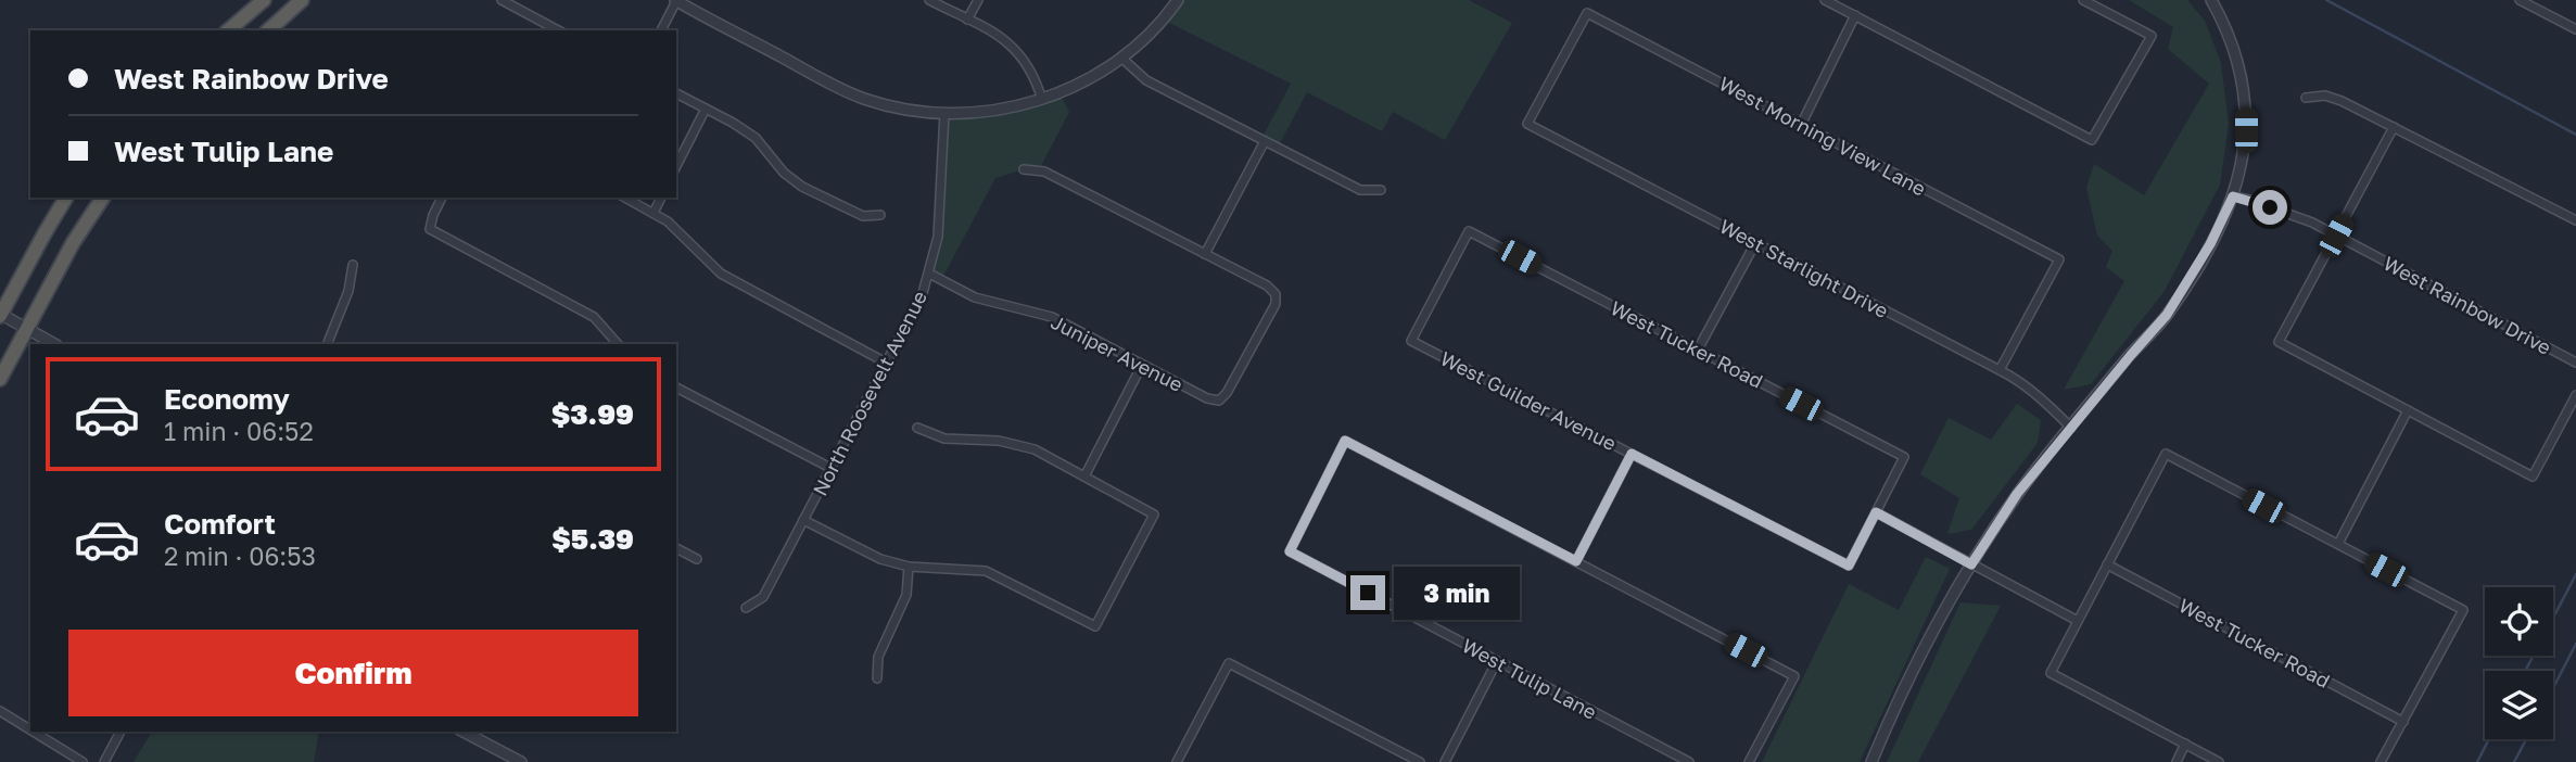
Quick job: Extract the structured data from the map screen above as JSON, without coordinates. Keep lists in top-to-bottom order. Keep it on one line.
{"streets":{"street":["West Morning View Lane","West Starlight Drive","West Rainbow Drive","West Tucker Road","Juniper Avenue","North Roosevelt Avenue","West Guilder Avenue","West Tulip Lane"]},"crossings":[["West Morning View Lane","West Starlight Drive"],["West Tucker Road","West Guilder Avenue"],["Juniper Avenue","North Roosevelt Avenue"]],"page":{"banner":["West Rainbow Drive","West Tulip Lane"],"list":[{"name":"Economy","note":"1 min · 06:52","value":"$3.99"},{"name":"Comfort","note":"2 min · 06:53","value":"$5.39"}],"bubble":"3 min","buttons":"Confirm"}}
